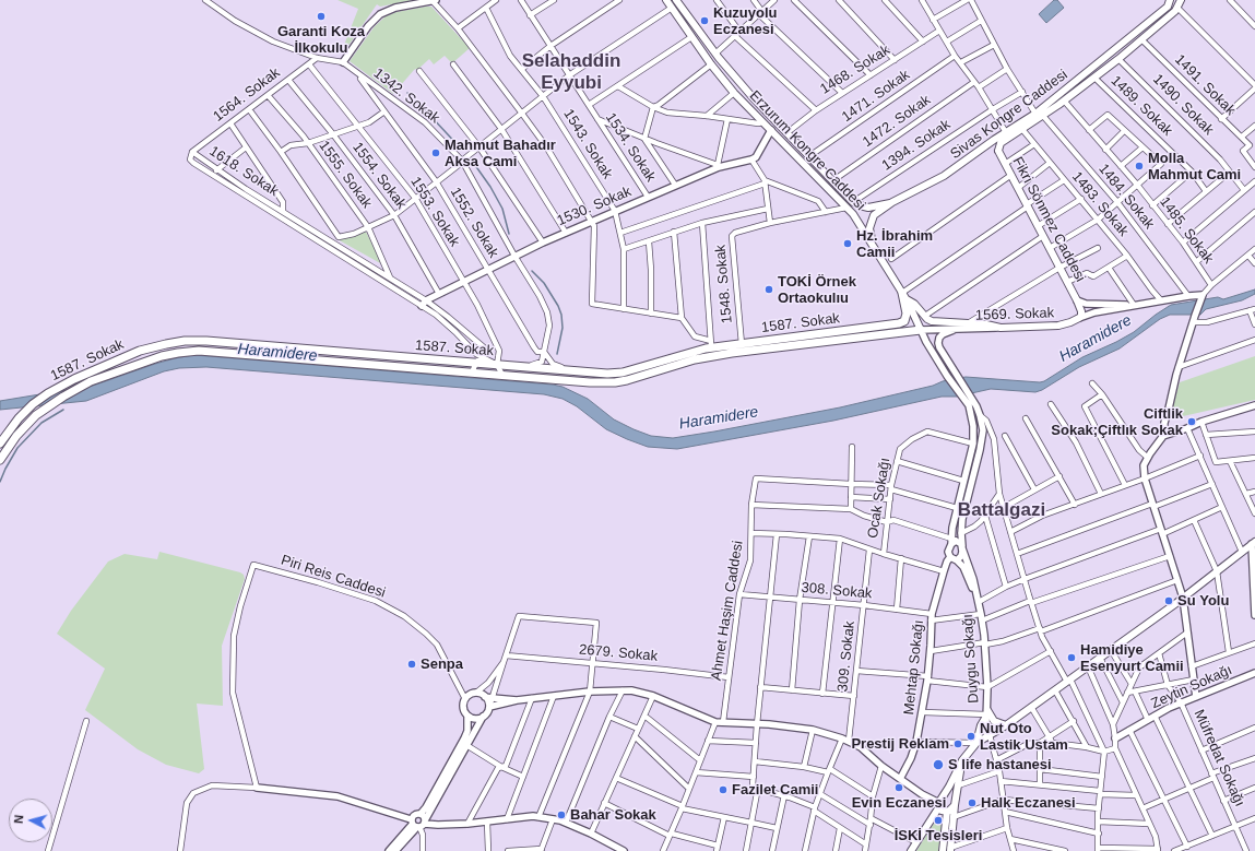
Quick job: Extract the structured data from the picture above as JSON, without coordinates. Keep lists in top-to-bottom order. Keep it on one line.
{"streets":{"main road":["Sivas Kongre Caddesi","Erzurum Kongre Caddesi","Fikri Sönmez Caddesi","1569. Sokak","1587. Sokak"],"street":["1468. Sokak","1491. Sokak","1564. Sokak","1342. Sokak","1471. Sokak","1490. Sokak","1489. Sokak","1472. Sokak","1543. Sokak","1394. Sokak","1534. Sokak","1618. Sokak","1555. Sokak","1554. Sokak","1484. Sokak","1483. Sokak","1530. Sokak","1553. Sokak","1552. Sokak","1485. Sokak","1548. Sokak","Ocak Sokağı","Piri Reis Caddesi","308. Sokak","Ahmet Haşim Caddesi","2679. Sokak","309. Sokak","Duygu Sokağı","Mehtap Sokağı","Zeytin Sokağı","Müfredat Sokağı"]},"crossings":[["1468. Sokak","Erzurum Kongre Caddesi"],["1491. Sokak","Sivas Kongre Caddesi"],["1564. Sokak","1342. Sokak"],["1564. Sokak","1618. Sokak"],["1564. Sokak","1555. Sokak"],["1564. Sokak","1554. Sokak"],["1564. Sokak","1553. Sokak"],["1342. Sokak","1530. Sokak"],["1342. Sokak","1552. Sokak"],["1471. Sokak","Erzurum Kongre Caddesi"],["1490. Sokak","Sivas Kongre Caddesi"],["1489. Sokak","Sivas Kongre Caddesi"],["Sivas Kongre Caddesi","1394. Sokak"],["Sivas Kongre Caddesi","Erzurum Kongre Caddesi"],["Sivas Kongre Caddesi","1484. Sokak"],["Sivas Kongre Caddesi","1483. Sokak"],["Sivas Kongre Caddesi","Fikri Sönmez Caddesi"],["Sivas Kongre Caddesi","1485. Sokak"],["1472. Sokak","Erzurum Kongre Caddesi"],["1543. Sokak","1530. Sokak"],["1394. Sokak","Erzurum Kongre Caddesi"],["1394. Sokak","1484. Sokak"],["1534. Sokak","1530. Sokak"],["Erzurum Kongre Caddesi","1548. Sokak"],["Erzurum Kongre Caddesi","1569. Sokak"],["Erzurum Kongre Caddesi","1587. Sokak"],["Erzurum Kongre Caddesi","Ocak Sokağı"],["Erzurum Kongre Caddesi","Mehtap Sokağı"],["1618. Sokak","1555. Sokak"],["1618. Sokak","1530. Sokak"],["1618. Sokak","1587. Sokak"],["1554. Sokak","1530. Sokak"],["1484. Sokak","1569. Sokak"],["1483. Sokak","1569. Sokak"],["1530. Sokak","1553. Sokak"],["1530. Sokak","1552. Sokak"],["1553. Sokak","1587. Sokak"],["Fikri Sönmez Caddesi","1569. Sokak"],["1552. Sokak","1587. Sokak"],["1485. Sokak","1569. Sokak"],["1548. Sokak","1587. Sokak"],["1569. Sokak","1587. Sokak"],["308. Sokak","Ahmet Haşim Caddesi"],["308. Sokak","309. Sokak"],["308. Sokak","Mehtap Sokağı"],["Ahmet Haşim Caddesi","2679. Sokak"],["Zeytin Sokağı","Müfredat Sokağı"]],"districts":["Selahaddin Eyyubi","Battalgazi"],"water":["Haramidere"],"places":["Garanti Koza İlkokulu","Kuzuyolu Eczanesi","Mahmut Bahadır Aksa Cami","Molla Mahmut Cami","Hz. İbrahim Camii","TOKİ Örnek Ortaokulıu","Ciftlik Sokak;Çiftlık Sokak","Su Yolu","Hamidiye Esenyurt Camii","Senpa","Nut Oto Lastik Ustam","Prestij Reklam","S life hastanesi","Evin Eczanesi","Fazilet Camii","Halk Eczanesi","Bahar Sokak","İSKİ Tesisleri"],"north":"left"}
